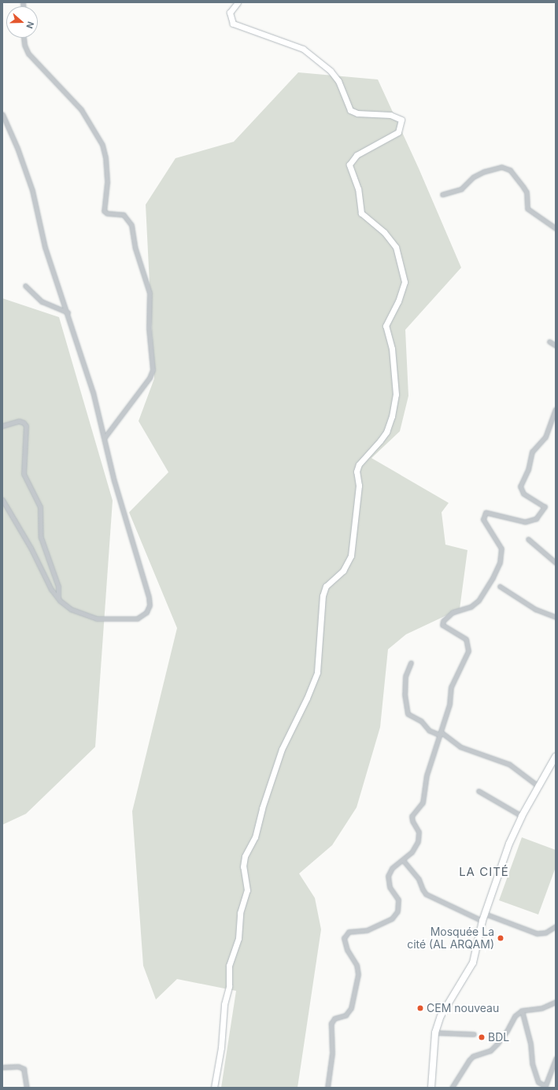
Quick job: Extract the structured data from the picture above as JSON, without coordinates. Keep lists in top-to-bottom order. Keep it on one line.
{"districts":["LA CITÉ"],"places":["Mosquée La cité (AL ARQAM)","CEM nouveau","BDL"],"north":"right"}
